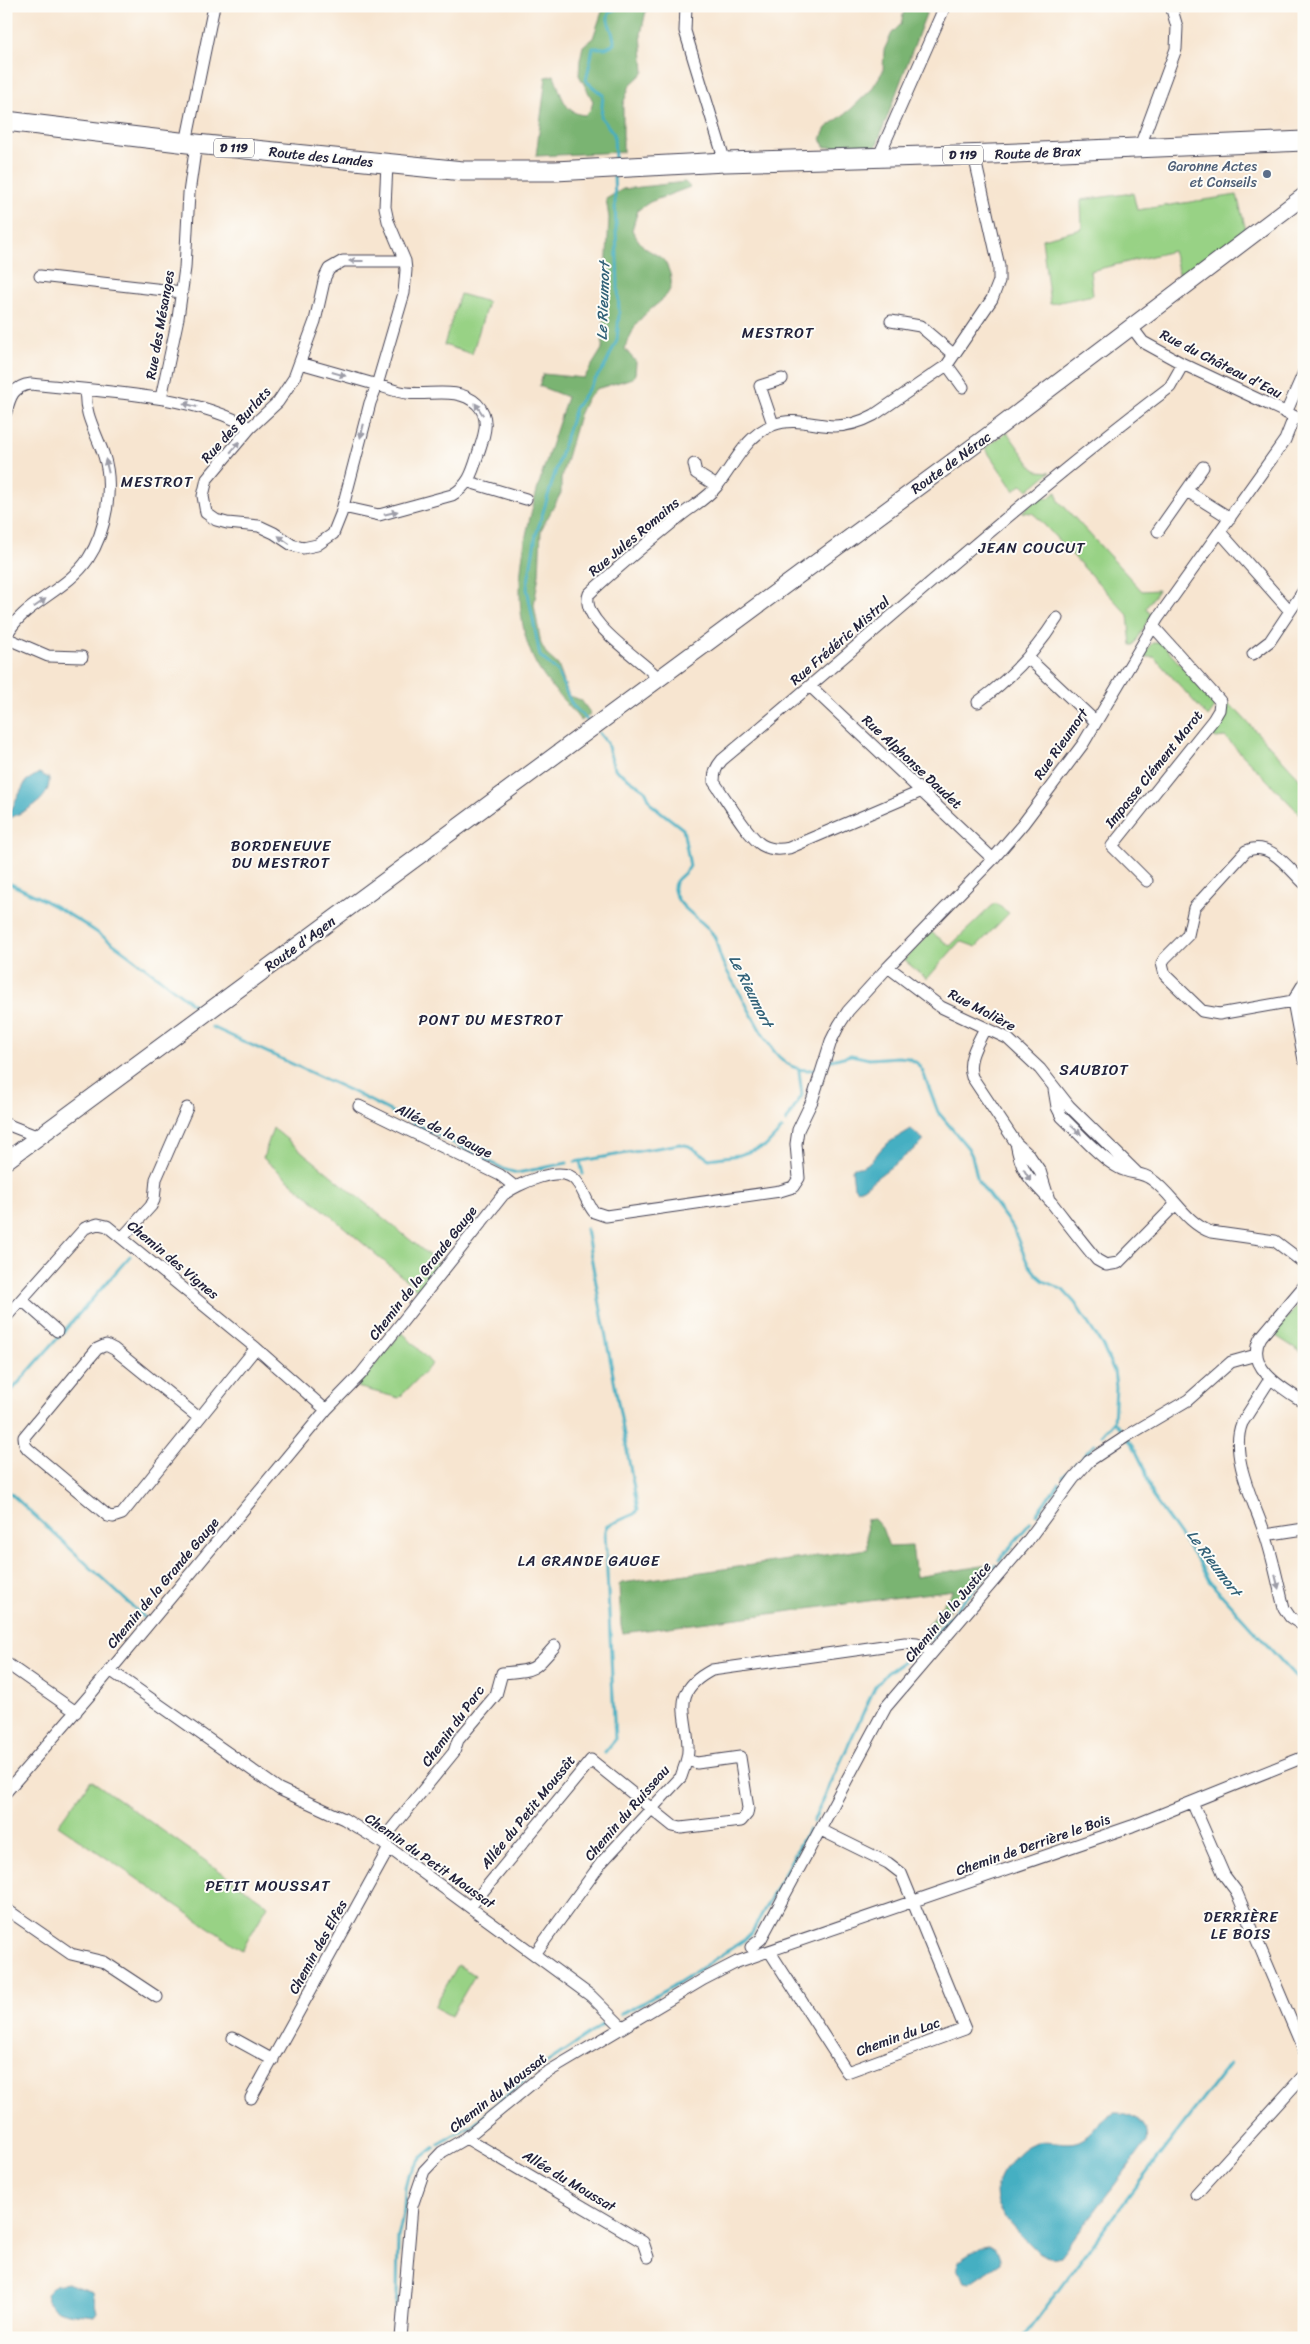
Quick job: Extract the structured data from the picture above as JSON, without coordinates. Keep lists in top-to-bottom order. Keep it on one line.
{"streets":{"main road":["D 119","Route de Brax","Route des Landes","Route de Nérac","Route d'Agen"],"street":["Rue des Mésanges","Rue du Château d'Eau","Rue des Burlats","Rue Jules Romains","Rue Frédéric Mistral","Rue Rieumort","Rue Alphonse Daudet","Impasse Clément Marot","Rue Molière","Allée de la Gauge","Chemin des Vignes","Chemin de la Grande Gauge","Chemin de la Justice","Chemin du Parc","Allée du Petit Moussât","Chemin du Ruisseau","Chemin de Derrière le Bois","Chemin du Petit Moussat","Chemin des Elfes","Chemin du Lac","Chemin du Moussat","Allée du Moussat"]},"crossings":[["Route de Brax","Route des Landes"],["Route de Brax","Rue Jules Romains"],["Route des Landes","Rue des Mésanges"],["Rue du Château d'Eau","Route de Nérac"],["Rue du Château d'Eau","Rue Frédéric Mistral"],["Rue du Château d'Eau","Rue Rieumort"],["Route de Nérac","Rue Jules Romains"],["Route de Nérac","Route d'Agen"],["Rue Frédéric Mistral","Rue Alphonse Daudet"],["Rue Rieumort","Rue Alphonse Daudet"],["Rue Rieumort","Impasse Clément Marot"],["Rue Rieumort","Rue Molière"],["Rue Rieumort","Chemin de la Grande Gauge"],["Allée de la Gauge","Chemin de la Grande Gauge"],["Chemin des Vignes","Chemin de la Grande Gauge"],["Chemin de la Grande Gauge","Chemin du Petit Moussat"],["Chemin de la Justice","Chemin du Ruisseau"],["Chemin du Parc","Chemin du Petit Moussat"],["Chemin du Parc","Chemin des Elfes"],["Allée du Petit Moussât","Chemin du Ruisseau"],["Allée du Petit Moussât","Chemin du Petit Moussat"],["Chemin du Ruisseau","Chemin du Petit Moussat"],["Chemin de Derrière le Bois","Chemin du Lac"],["Chemin de Derrière le Bois","Chemin du Moussat"],["Chemin du Petit Moussat","Chemin des Elfes"],["Chemin du Petit Moussat","Chemin du Moussat"],["Chemin du Lac","Chemin du Moussat"],["Chemin du Moussat","Allée du Moussat"]],"districts":["MESTROT","MESTROT","JEAN COUCUT","BORDENEUVE DU MESTROT","PONT DU MESTROT","SAUBIOT","LA GRANDE GAUGE","PETIT MOUSSAT","DERRIÈRE LE BOIS"],"water":["Le Rieumort"],"places":["Garonne Actes et Conseils"]}
